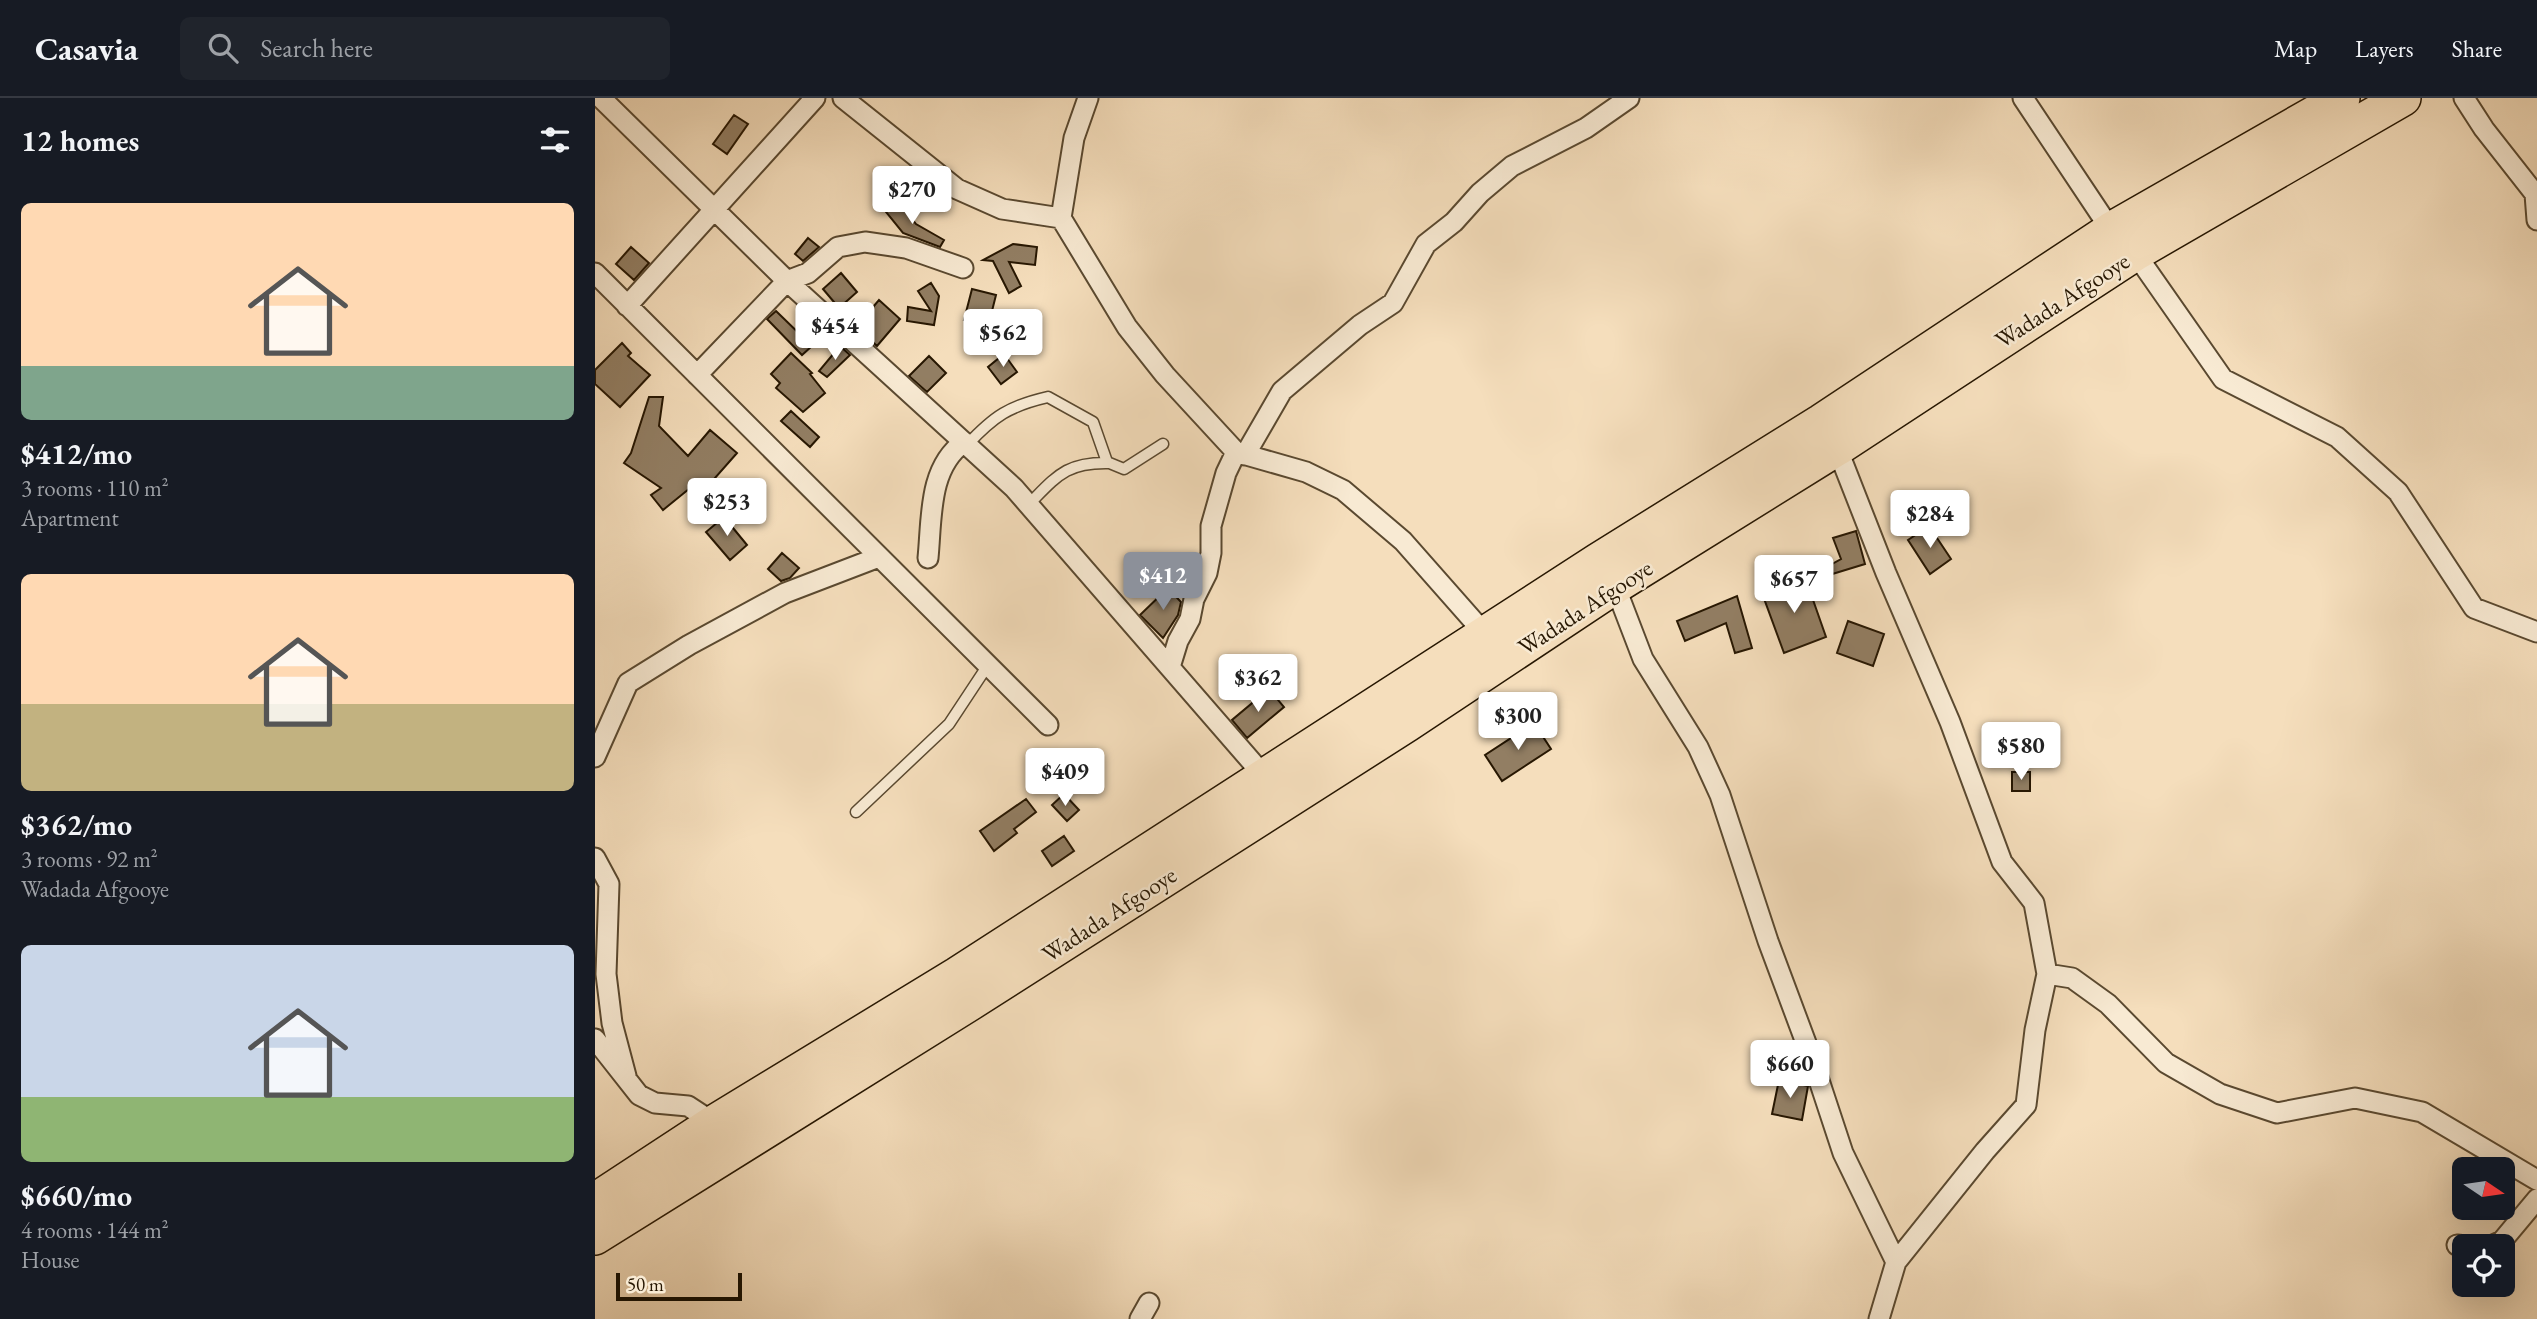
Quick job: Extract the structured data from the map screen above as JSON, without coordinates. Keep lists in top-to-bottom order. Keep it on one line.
{"streets":{"highway":["Wadada Afgooye"]},"scale_bar":"50 m","north":"right","page":{"header":"Casavia","search":"Search here","nav":["Map","Layers","Share"],"heading":"12 homes","price":["$270","$454","$562","$253","$284","$412","$657","$362","$300","$580","$409","$660"],"list":[{"name":"$412/mo","note":"3 rooms · 110 m² · Apartment"},{"name":"$362/mo","note":"3 rooms · 92 m² · Wadada Afgooye"},{"name":"$660/mo","note":"4 rooms · 144 m² · House"}],"scale":"50 m"}}
